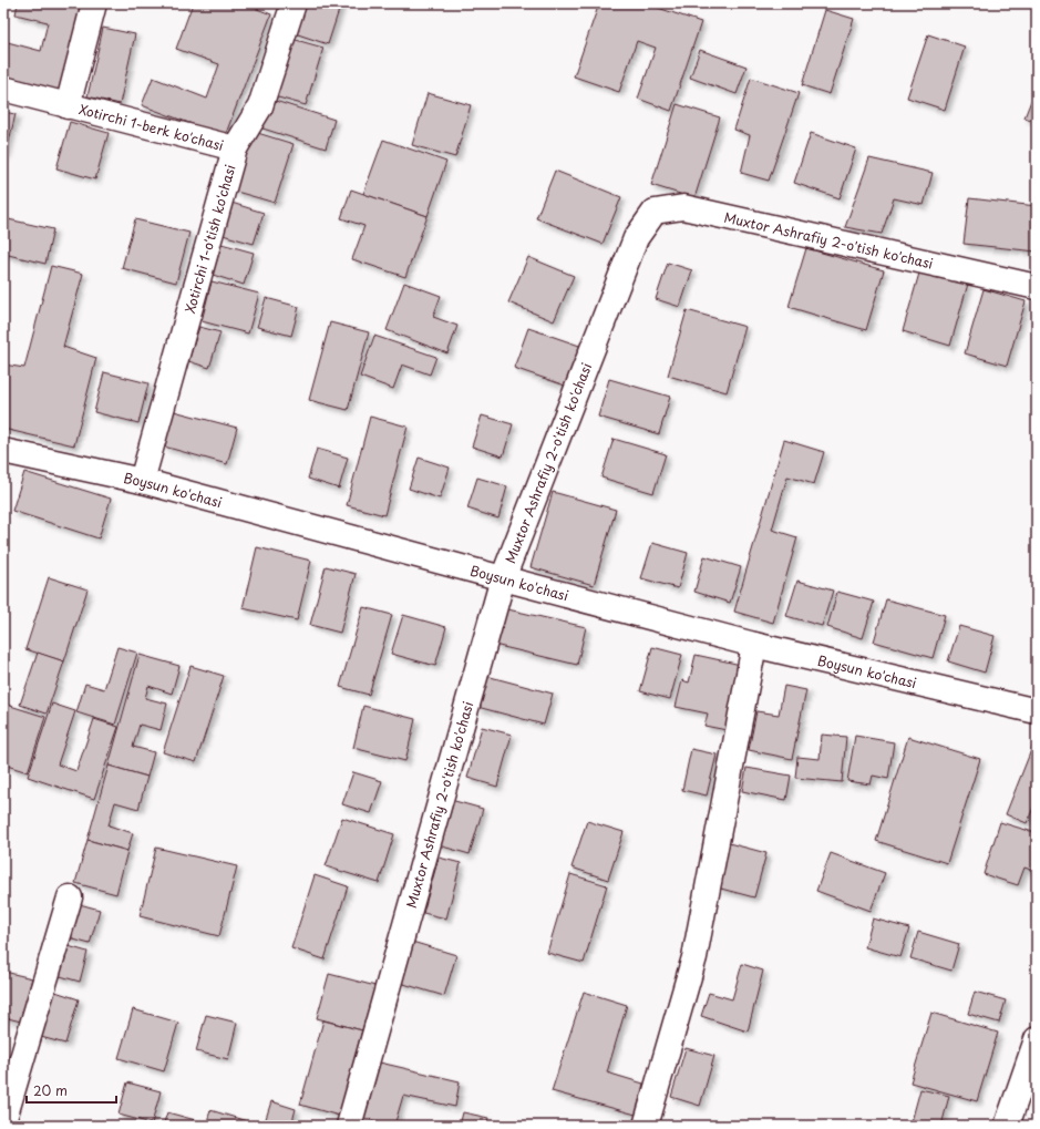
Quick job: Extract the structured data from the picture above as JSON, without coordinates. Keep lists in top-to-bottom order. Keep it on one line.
{"streets":{"street":["Xotirchi 1-berk ko'chasi","Xotirchi 1-o'tish ko'chasi","Muxtor Ashrafiy 2-o'tish ko'chasi","Boysun ko'chasi"]},"crossings":[["Xotirchi 1-berk ko'chasi","Xotirchi 1-o'tish ko'chasi"],["Xotirchi 1-o'tish ko'chasi","Boysun ko'chasi"],["Muxtor Ashrafiy 2-o'tish ko'chasi","Boysun ko'chasi"]],"scale_bar":"20 m"}
